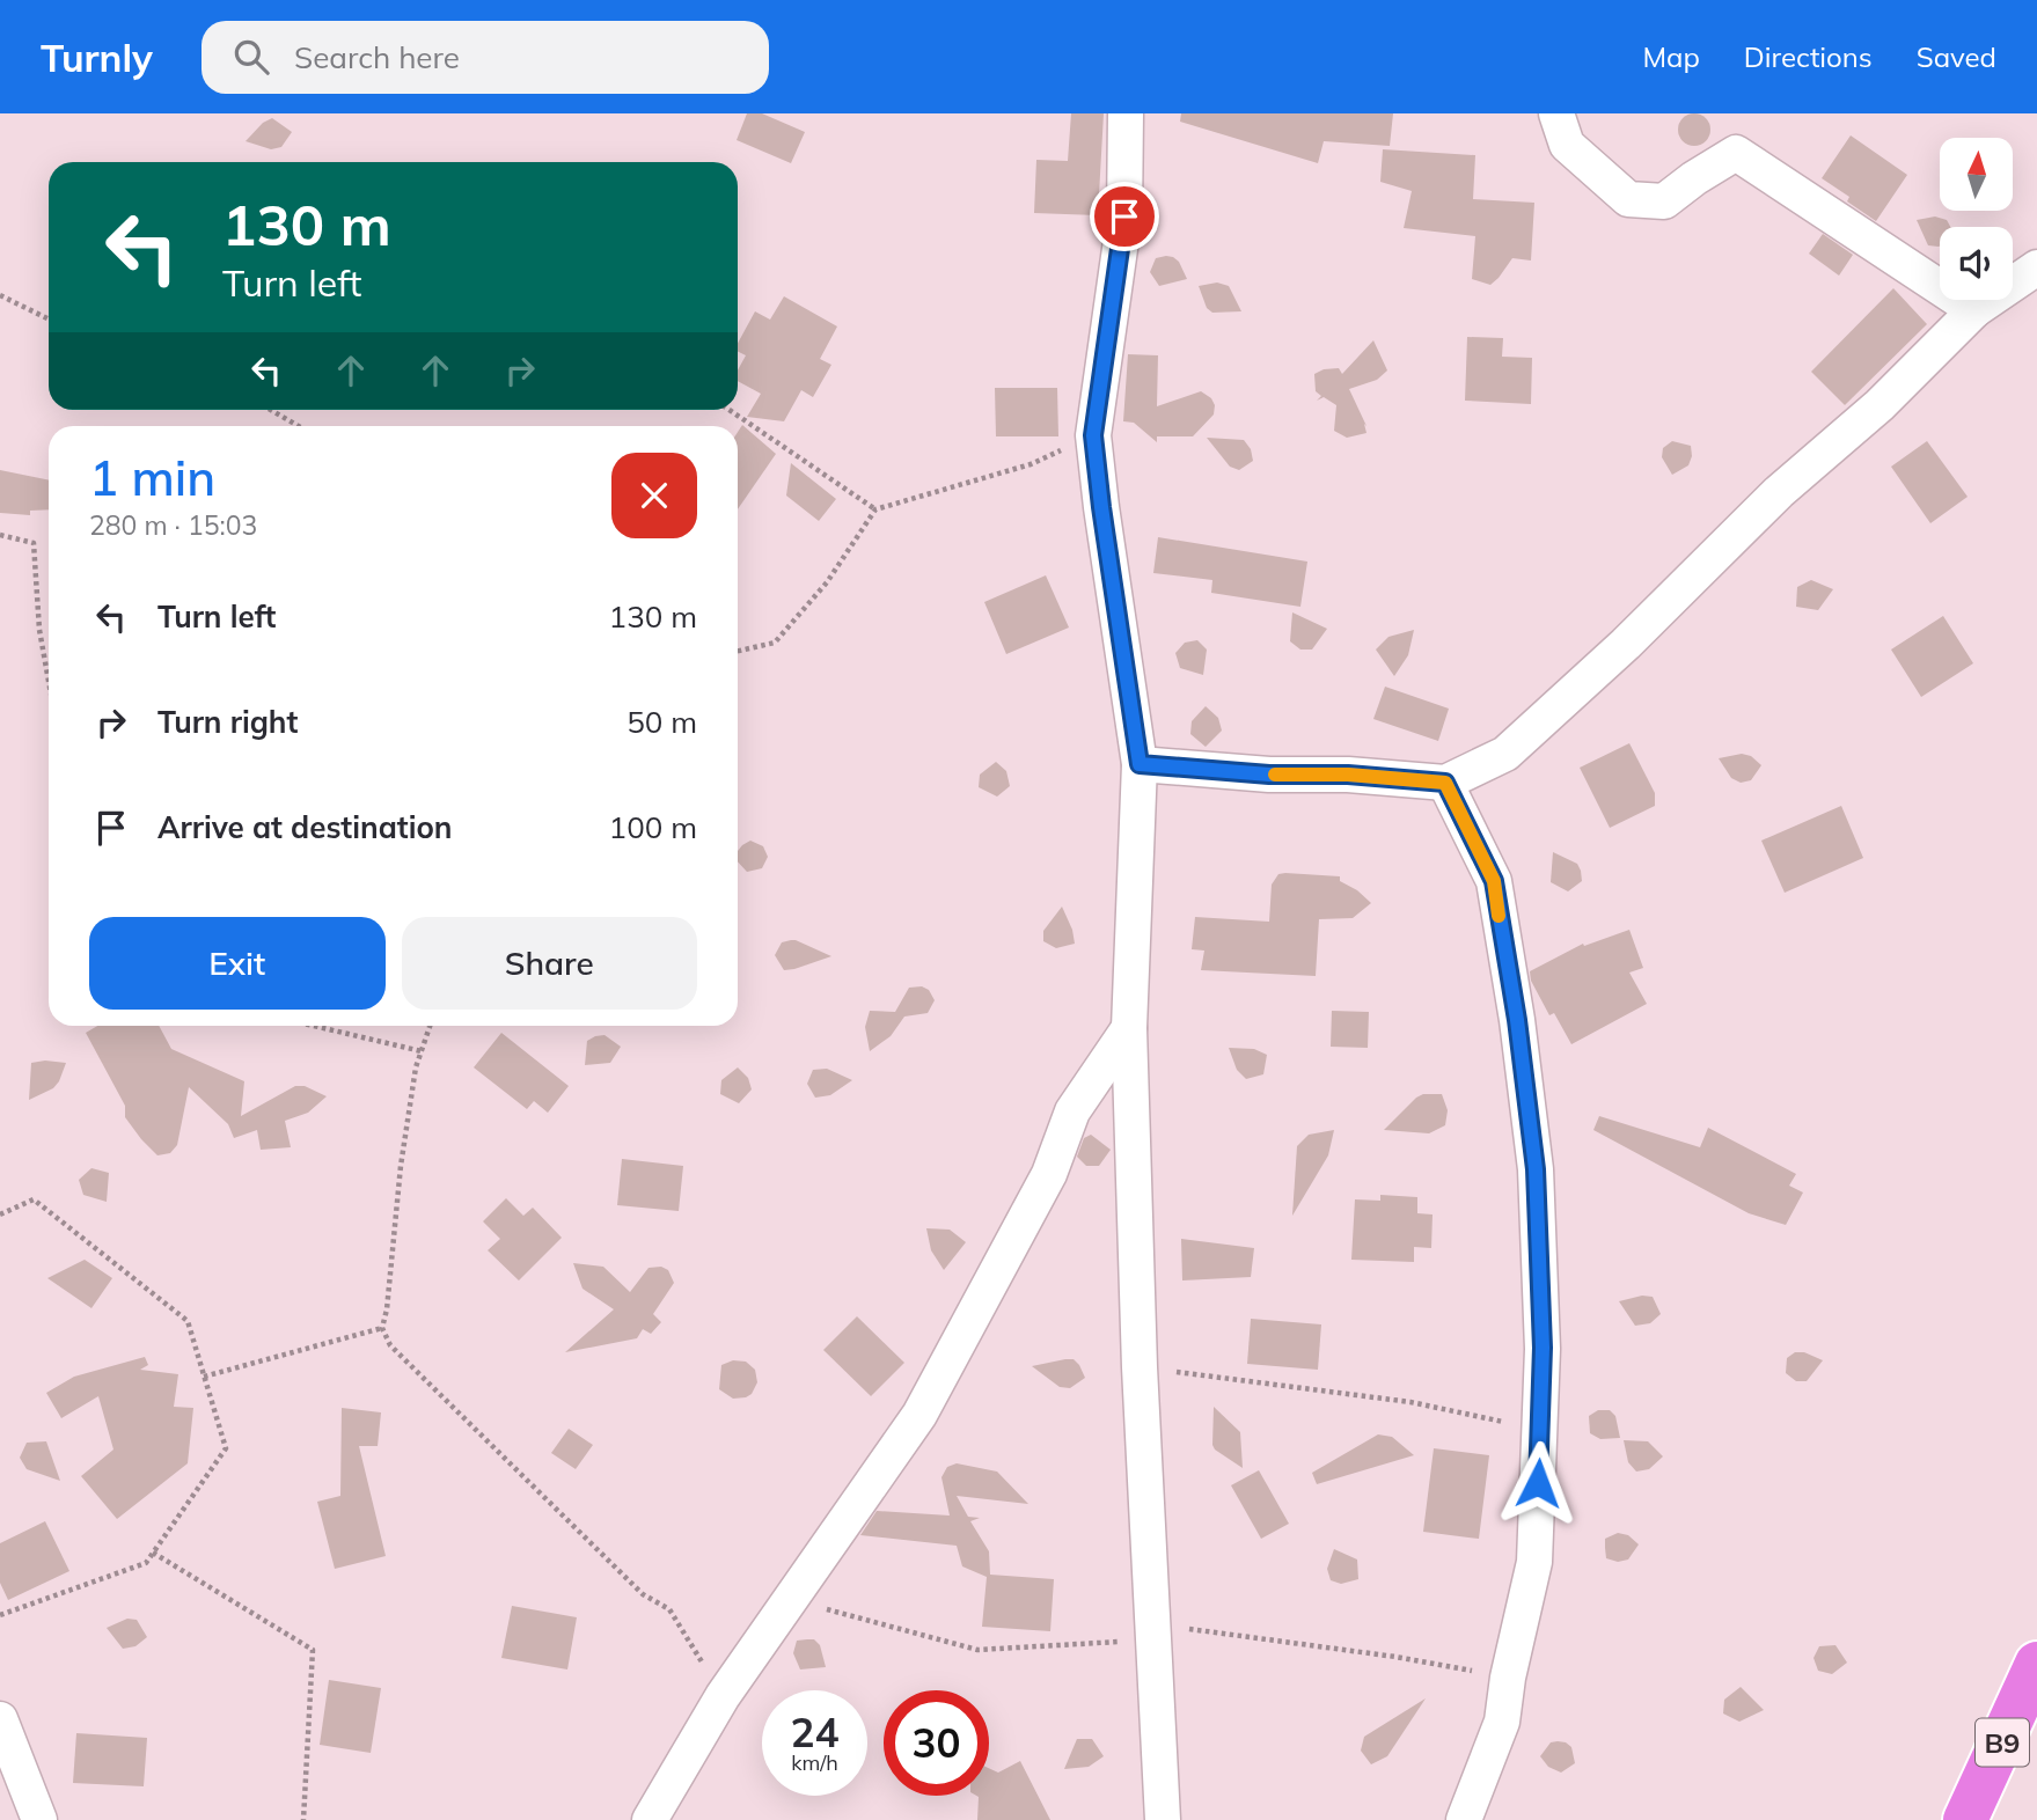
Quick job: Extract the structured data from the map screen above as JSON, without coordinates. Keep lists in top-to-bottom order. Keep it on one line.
{"streets":{"highway":["B9"]},"north":"top","page":{"header":"Turnly","search":"Search here","nav":["Map","Directions","Saved"],"turn":["130 m","Turn left"],"heading":["1 min","280 m · 15:03"],"list":[{"name":"Turn left","value":"130 m"},{"name":"Turn right","value":"50 m"},{"name":"Arrive at destination","value":"100 m"}],"buttons":["Exit","Share"],"speed":"24 km/h","limit":"30"}}
